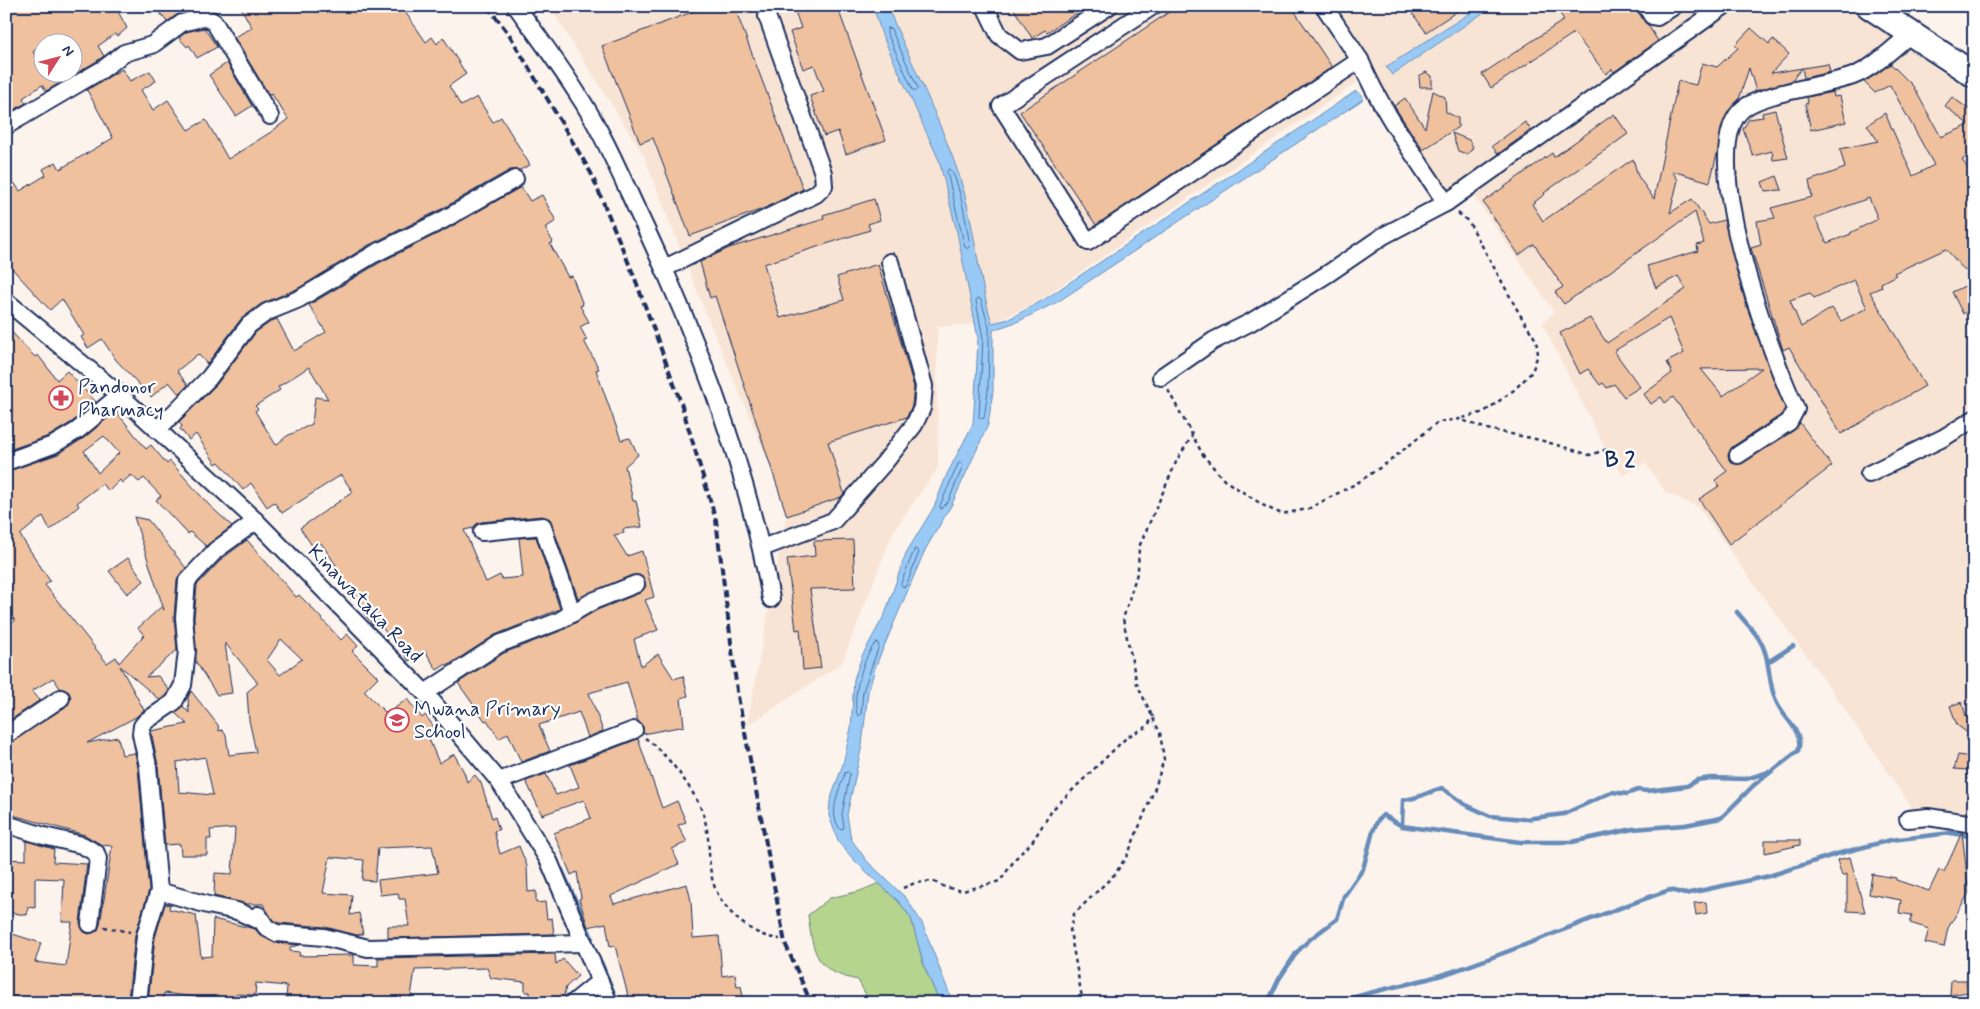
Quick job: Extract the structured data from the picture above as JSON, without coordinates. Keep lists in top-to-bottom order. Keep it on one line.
{"streets":{"street":["Kinawataka Road"]},"districts":["B 2"],"places":{"pharmacy":["Pandonor Pharmacy"],"school or university":["Mwana Primary School"]},"north":"top right"}
